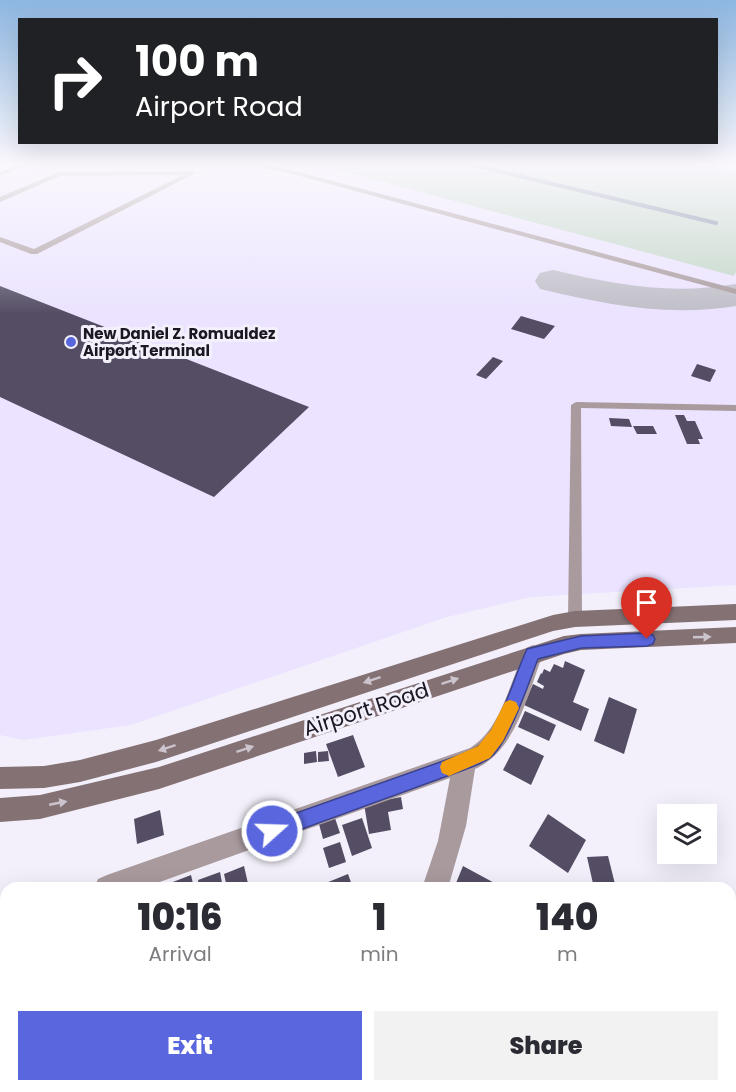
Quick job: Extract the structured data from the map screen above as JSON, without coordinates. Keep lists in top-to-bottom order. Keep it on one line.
{"streets":{"main road":["Airport Road"]},"places":["New Daniel Z. Romualdez Airport Terminal"],"page":{"turn":["100 m","Airport Road"],"eta":["10:16","Arrival","1","min","140","m"],"buttons":["Exit","Share"]}}
